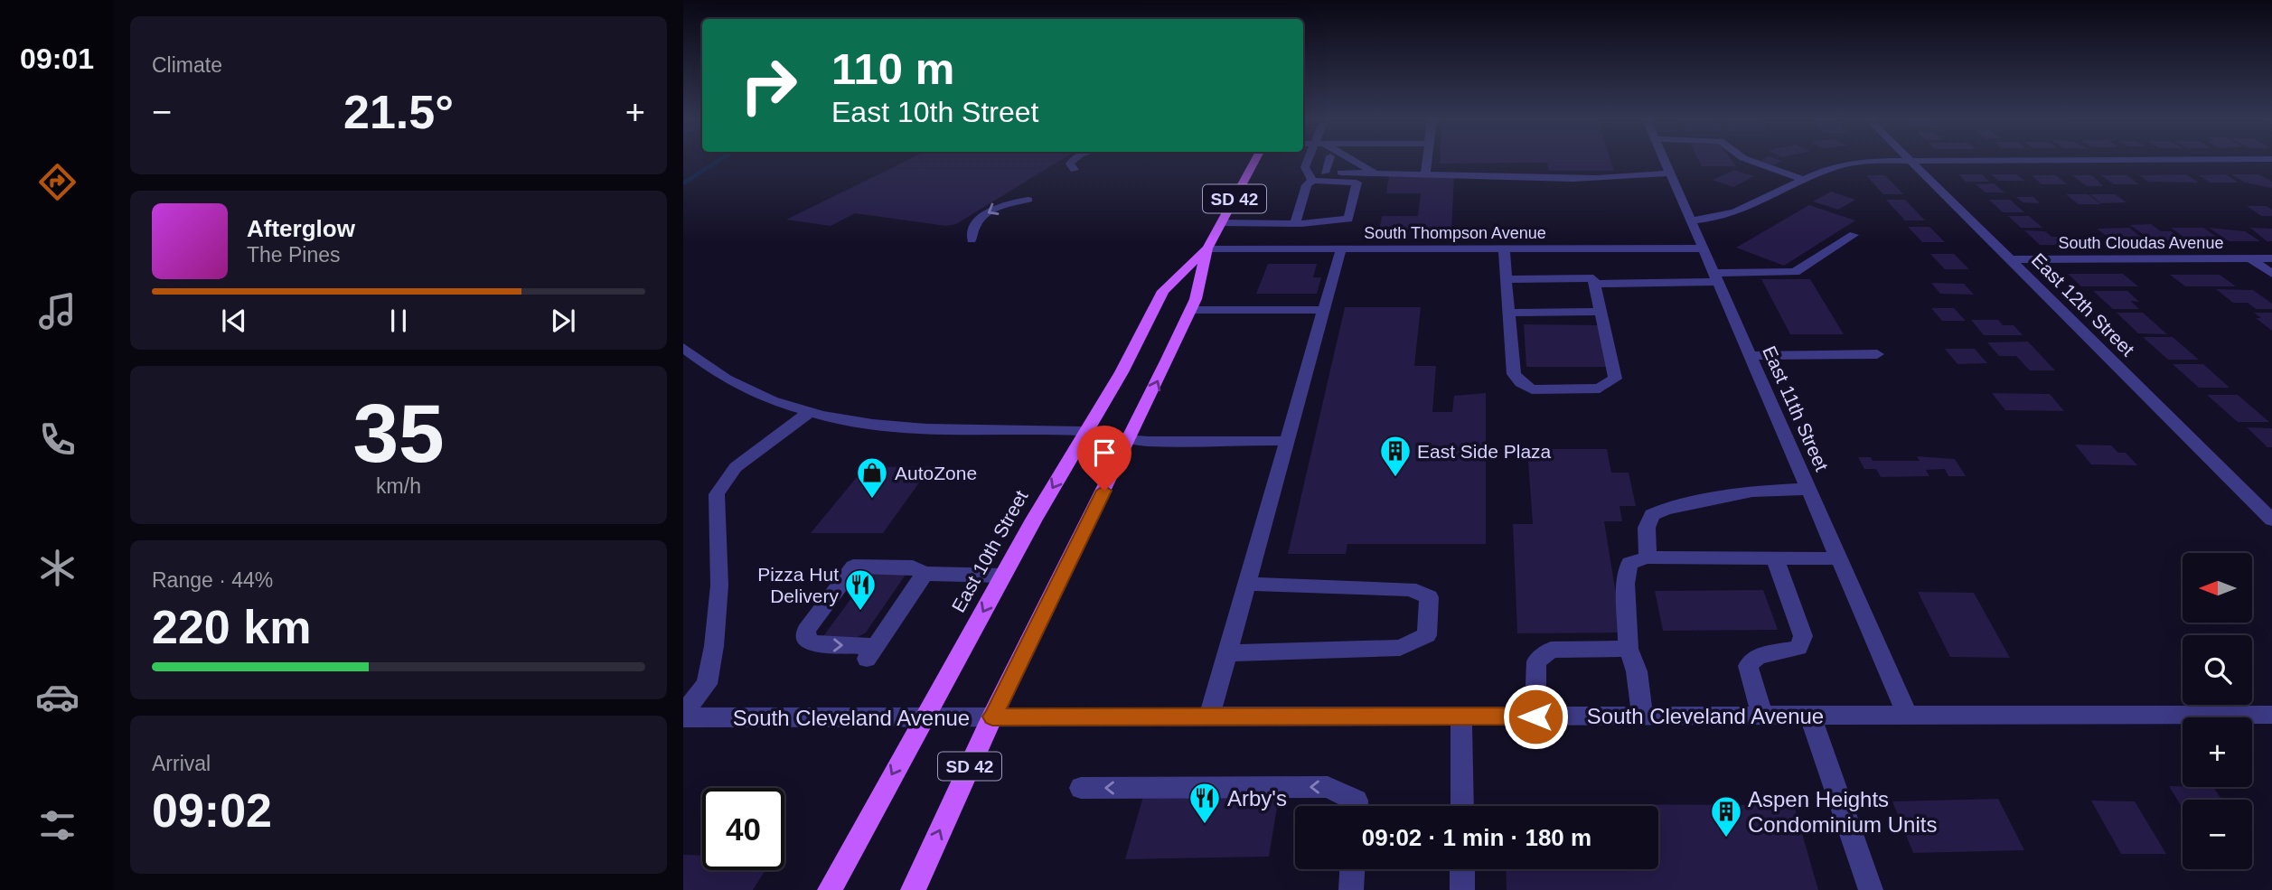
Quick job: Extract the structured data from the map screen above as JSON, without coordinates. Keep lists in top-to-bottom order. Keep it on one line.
{"streets":{"main road":["SD 42","East 10th Street"],"street":["South Thompson Avenue","South Cloudas Avenue","East 12th Street","East 11th Street","South Cleveland Avenue"]},"crossings":[["South Thompson Avenue","East 11th Street"],["South Thompson Avenue","East 10th Street"],["South Cloudas Avenue","East 12th Street"],["East 11th Street","South Cleveland Avenue"],["East 10th Street","South Cleveland Avenue"]],"places":{"building":["East Side Plaza","Aspen Heights Condominium Units"],"shop":["AutoZone"],"restaurant":["Pizza Hut Delivery","Arby's"]},"north":"left","page":{"tabs":"09:01","tile":["Climate",["35","km/h"],["Range · 44%","220 km"],["Arrival","09:02"]],"turn":["110 m","East 10th Street"],"heat":["−","21.5°","+"],"song":["Afterglow","The Pines"],"map_buttons":["+","−"],"limit":"40","trip":"09:02 · 1 min · 180 m"}}
